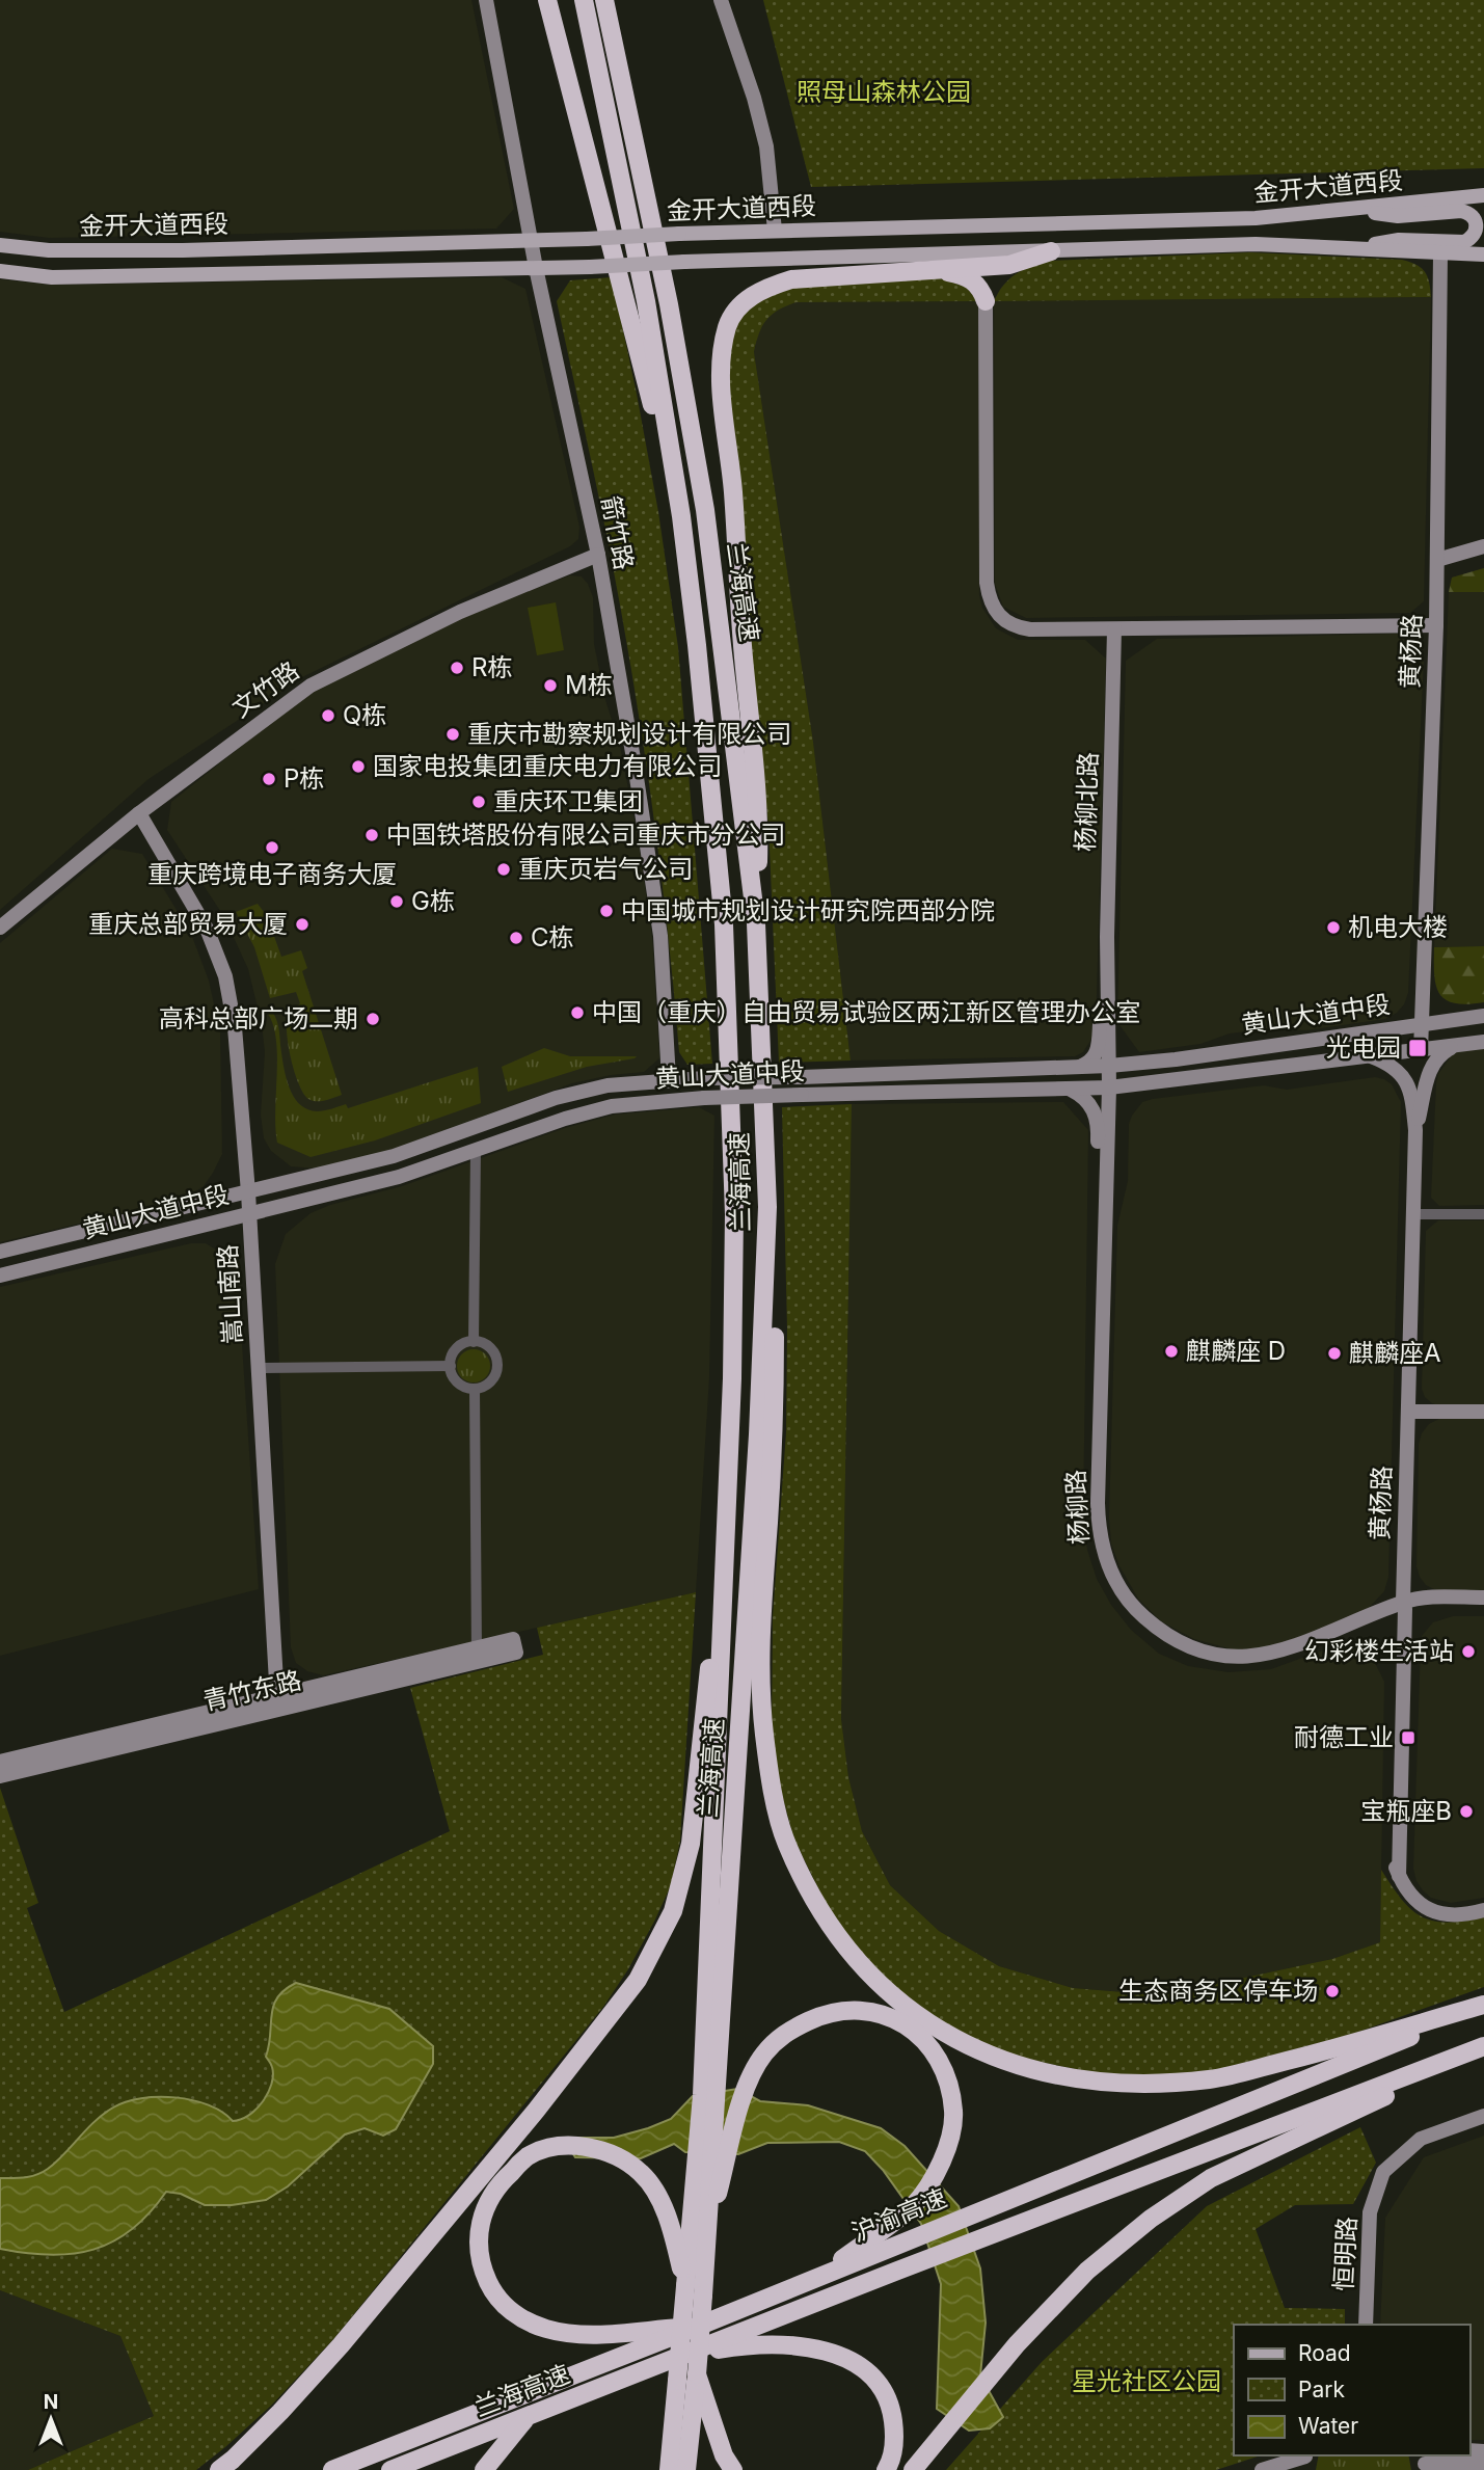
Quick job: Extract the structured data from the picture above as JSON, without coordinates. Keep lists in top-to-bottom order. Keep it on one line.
{"streets":{"highway":["兰海高速","沪渝高速"],"main road":["金开大道西段"],"street":["箭竹路","黄杨路","文竹路","杨柳北路","黄山大道中段","嵩山南路","杨柳路","青竹东路","恒明路"]},"crossings":[["金开大道西段","箭竹路"],["金开大道西段","黄杨路"],["箭竹路","文竹路"],["箭竹路","黄山大道中段"],["兰海高速","沪渝高速"],["黄杨路","黄山大道中段"],["黄杨路","杨柳路"],["文竹路","嵩山南路"],["杨柳北路","杨柳路"],["黄山大道中段","嵩山南路"],["黄山大道中段","杨柳路"],["嵩山南路","青竹东路"]],"parks":["照母山森林公园","星光社区公园"],"places":{"other":["R栋","M栋","Q栋","重庆市勘察规划设计有限公司","国家电投集团重庆电力有限公司","P栋","重庆环卫集团","中国铁塔股份有限公司重庆市分公司","重庆跨境电子商务大厦","重庆页岩气公司","G栋","中国城市规划设计研究院西部分院","重庆总部贸易大厦","机电大楼","C栋","中国（重庆）自由贸易试验区两江新区管理办公室","高科总部广场二期","麒麟座 D","麒麟座A","幻彩楼生活站","宝瓶座B","生态商务区停车场"],"transit":["光电园","耐德工业"]},"legend":["Road","Park","Water"],"north":"top"}
